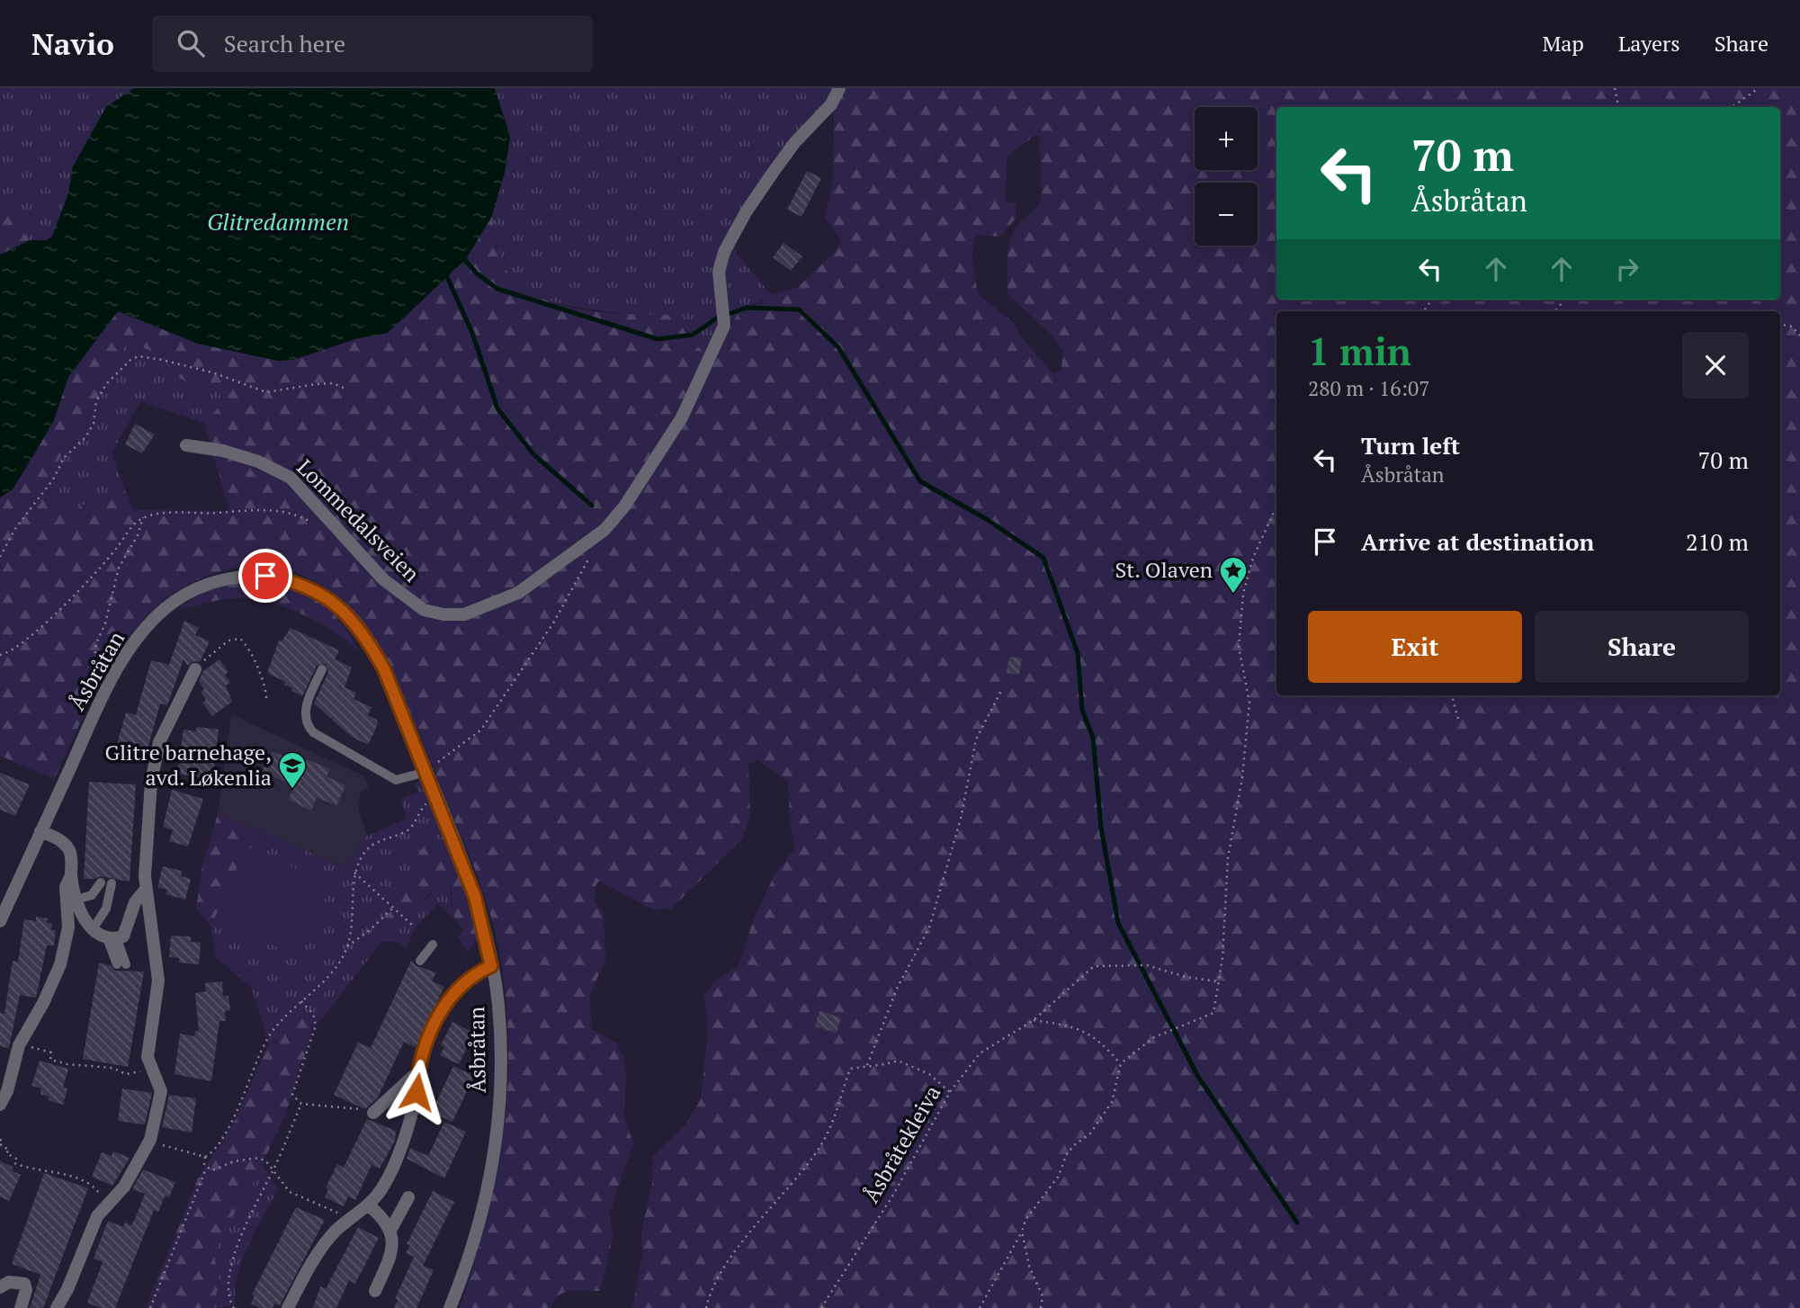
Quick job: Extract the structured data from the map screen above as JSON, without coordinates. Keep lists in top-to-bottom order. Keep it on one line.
{"streets":{"street":["Lommedalsveien","Åsbråtan"],"path":["Åsbråtekleiva"]},"water":["Glitredammen"],"places":{"place":["St. Olaven"],"school or university":["Glitre barnehage, avd. Løkenlia"]},"page":{"header":"Navio","search":"Search here","nav":["Map","Layers","Share"],"map_buttons":["+","−"],"turn":["70 m","Åsbråtan"],"heading":["1 min","280 m · 16:07"],"list":[{"name":"Turn left","note":"Åsbråtan","value":"70 m"},{"name":"Arrive at destination","value":"210 m"}],"buttons":["Exit","Share"]}}
